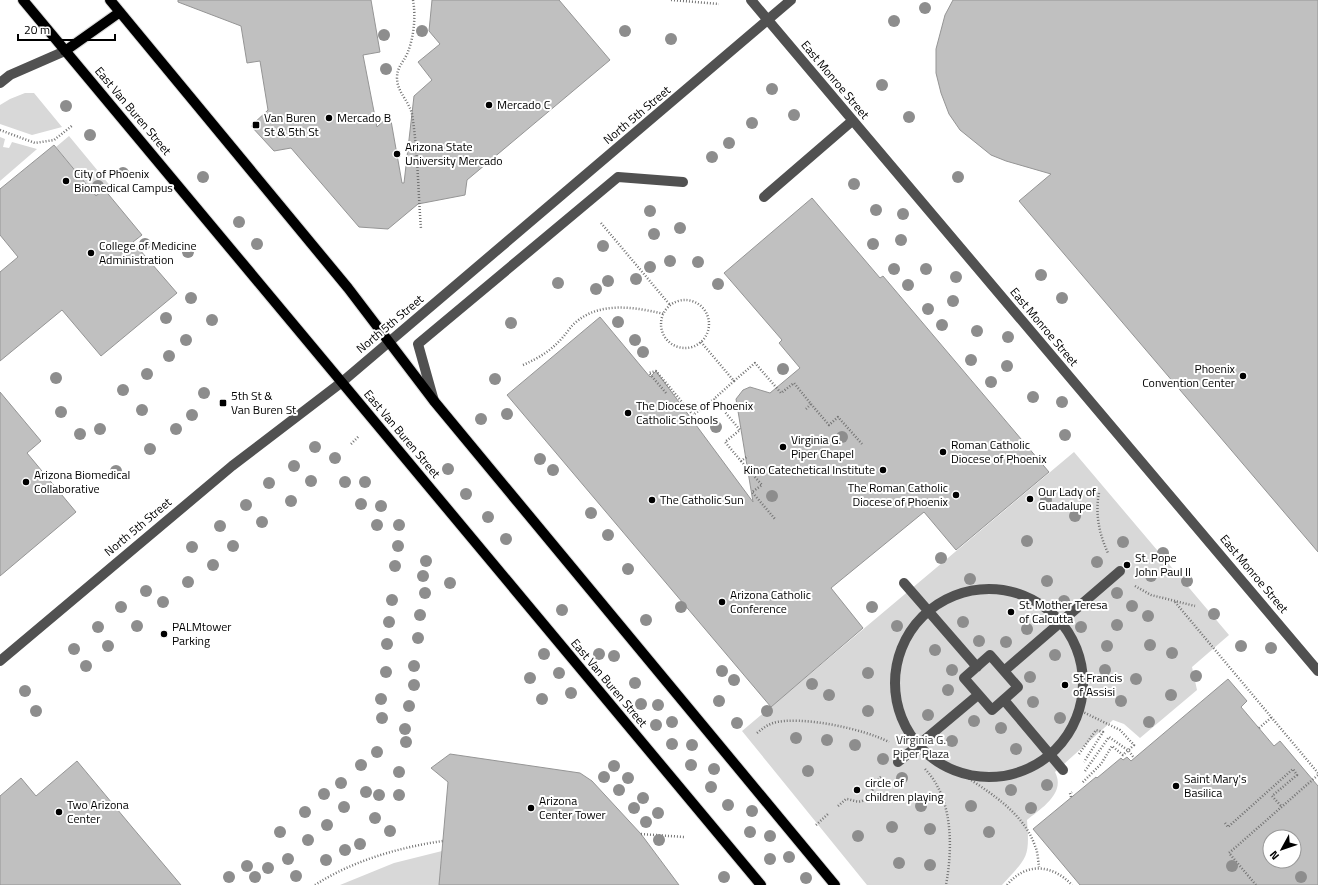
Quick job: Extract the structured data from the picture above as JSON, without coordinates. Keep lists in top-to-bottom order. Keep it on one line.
{"streets":{"main road":["East Van Buren Street"],"street":["East Monroe Street","North 5th Street"]},"crossings":[["East Monroe Street","North 5th Street"],["East Van Buren Street","North 5th Street"]],"parks":["Virginia G. Piper Plaza"],"places":{"other":["Mercado C","Mercado B","Arizona State University Mercado","City of Phoenix Biomedical Campus","College of Medicine Administration","Phoenix Convention Center","The Diocese of Phoenix Catholic Schools","Virginia G. Piper Chapel","Roman Catholic Diocese of Phoenix","Kino Catechetical Institute","Arizona Biomedical Collaborative","The Roman Catholic Diocese of Phoenix","Our Lady of Guadalupe","The Catholic Sun","St. Pope John Paul II","Arizona Catholic Conference","St. Mother Teresa of Calcutta","PALMtower Parking","St Francis of Assisi","Saint Mary's Basilica","circle of children playing","Arizona Center Tower","Two Arizona Center"],"transit":["Van Buren St & 5th St","5th St & Van Buren St"]},"scale_bar":"20 m","north":"bottom left"}
